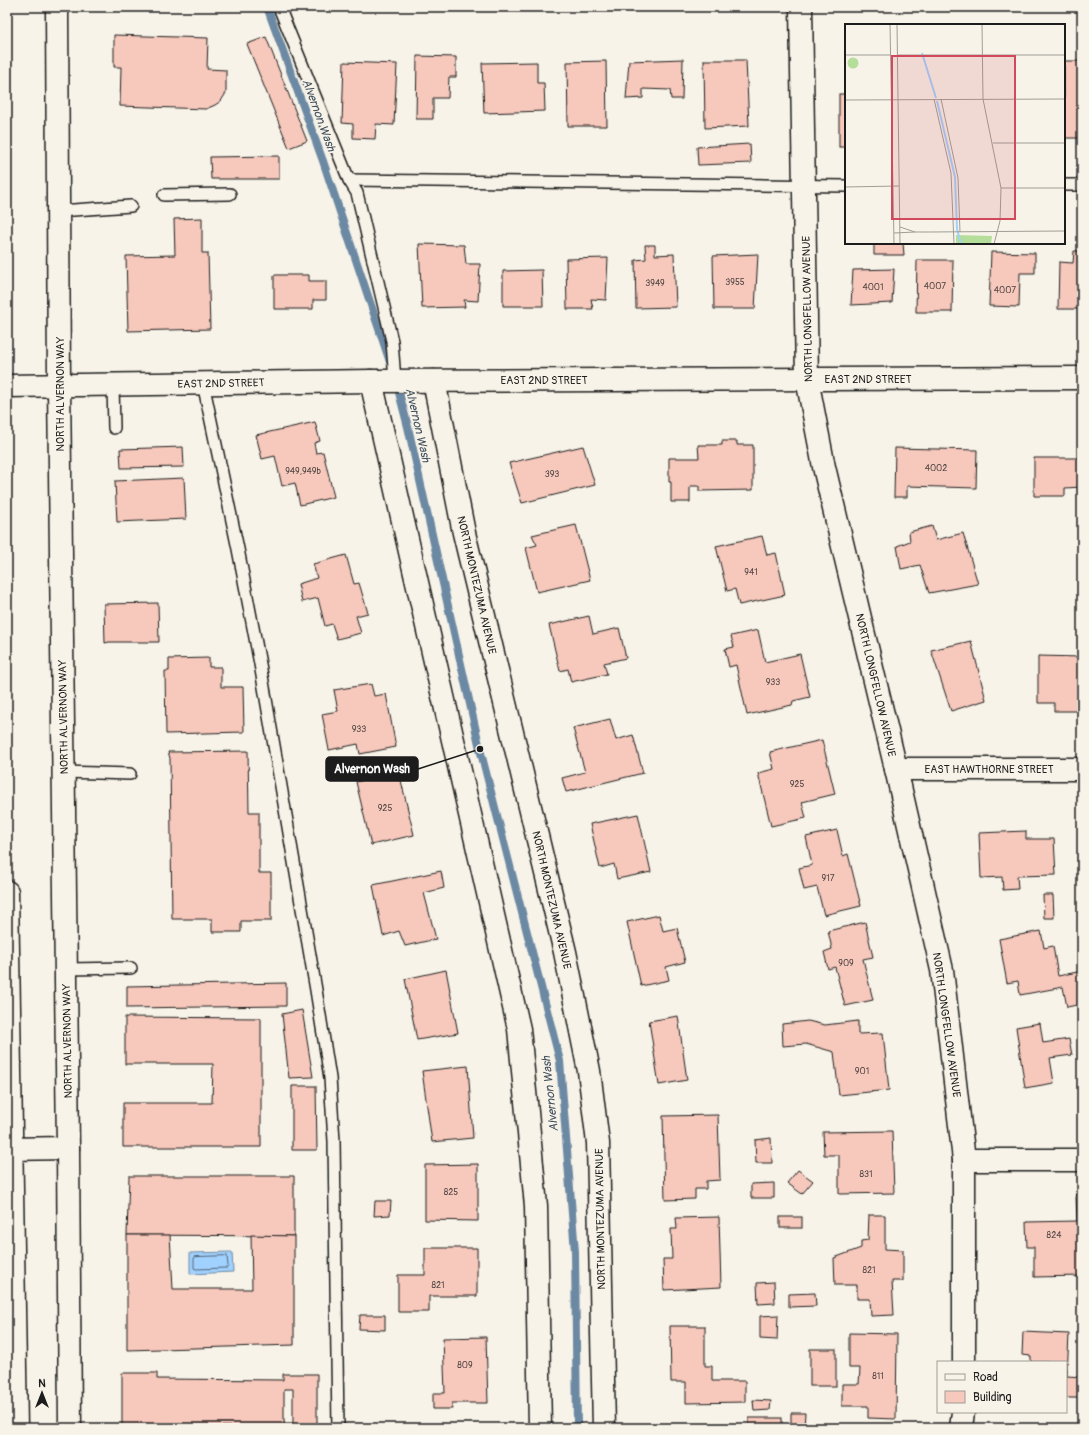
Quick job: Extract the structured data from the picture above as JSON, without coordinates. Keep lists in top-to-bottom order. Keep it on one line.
{"streets":{"street":["NORTH LONGFELLOW AVENUE","EAST 2ND STREET","NORTH ALVERNON WAY","NORTH MONTEZUMA AVENUE","EAST HAWTHORNE STREET"]},"crossings":[["NORTH LONGFELLOW AVENUE","EAST 2ND STREET"],["NORTH LONGFELLOW AVENUE","EAST HAWTHORNE STREET"],["EAST 2ND STREET","NORTH ALVERNON WAY"],["EAST 2ND STREET","NORTH MONTEZUMA AVENUE"]],"water":["Alvernon Wash"],"places":["Alvernon Wash"],"house_numbers":["3955","3949","4007","4001","4007","4002","949,949b","393","941","933","933","925","925","917","909","901","831","825","824","821","821","809","811"],"legend":["Road","Building"],"north":"top"}
